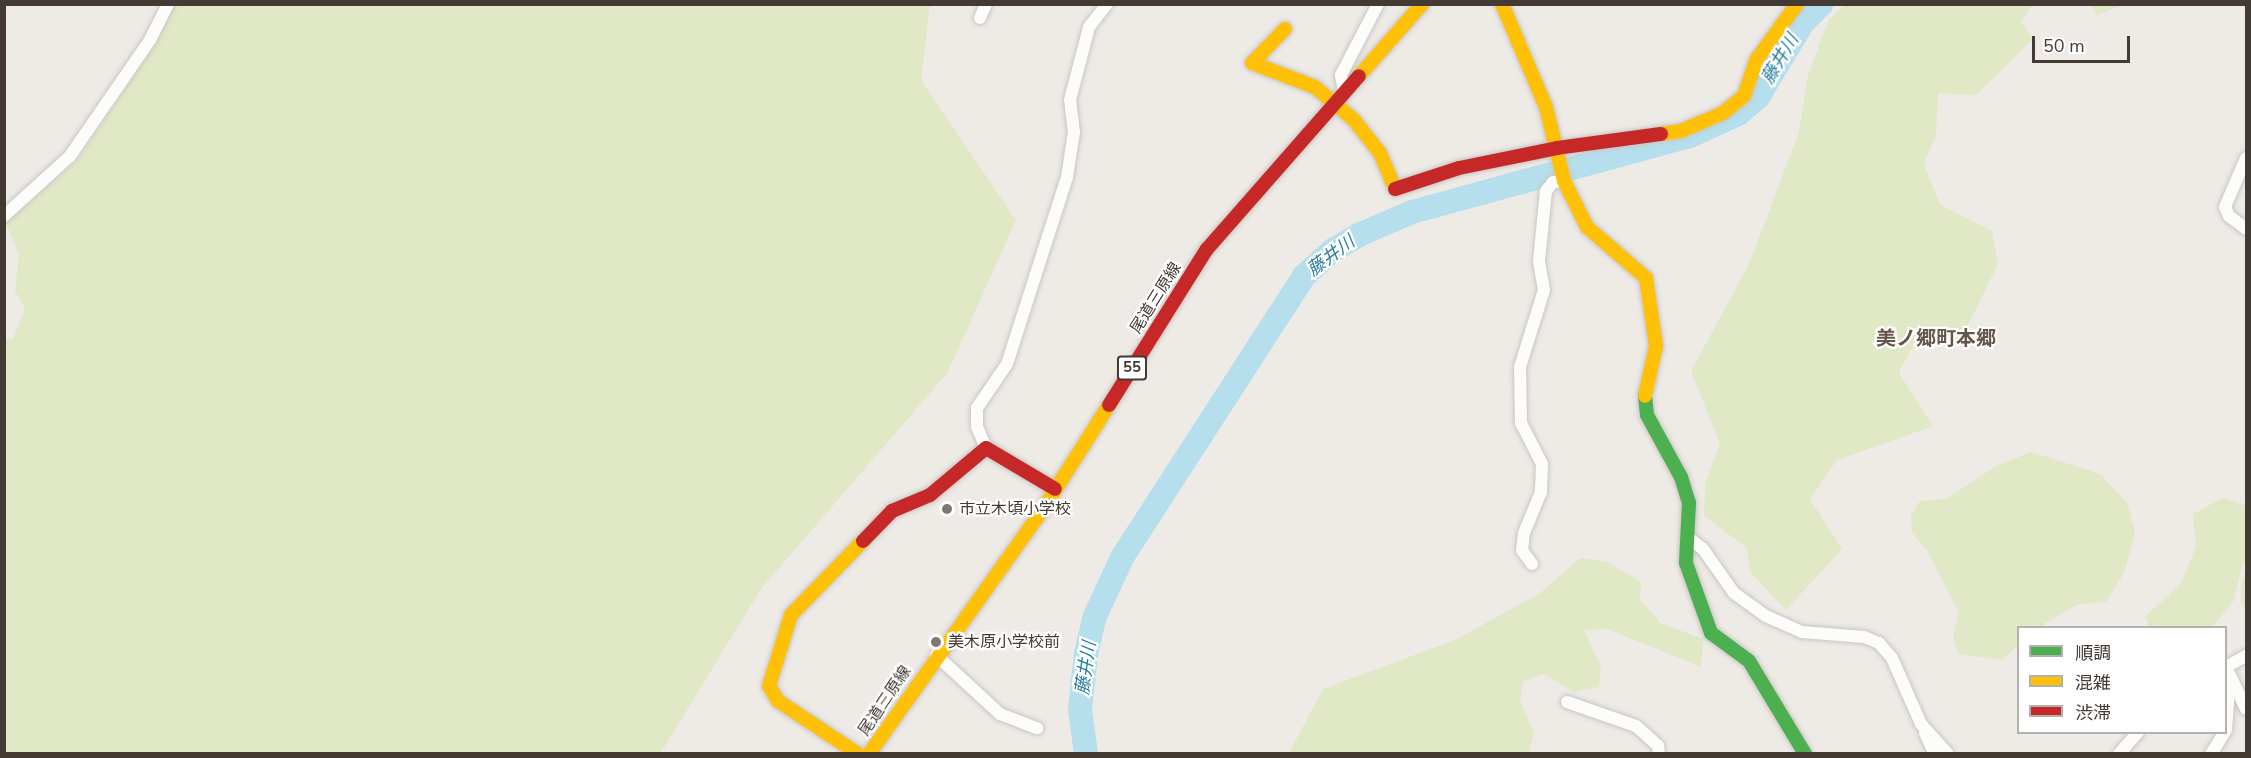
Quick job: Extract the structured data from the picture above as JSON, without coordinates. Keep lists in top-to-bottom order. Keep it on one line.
{"streets":{"street":["尾道三原線","55"]},"districts":["美ノ郷町本郷"],"water":["藤井川"],"places":["市立木頃小学校","美木原小学校前"],"legend":["順調","混雑","渋滞"],"scale_bar":"50 m"}
